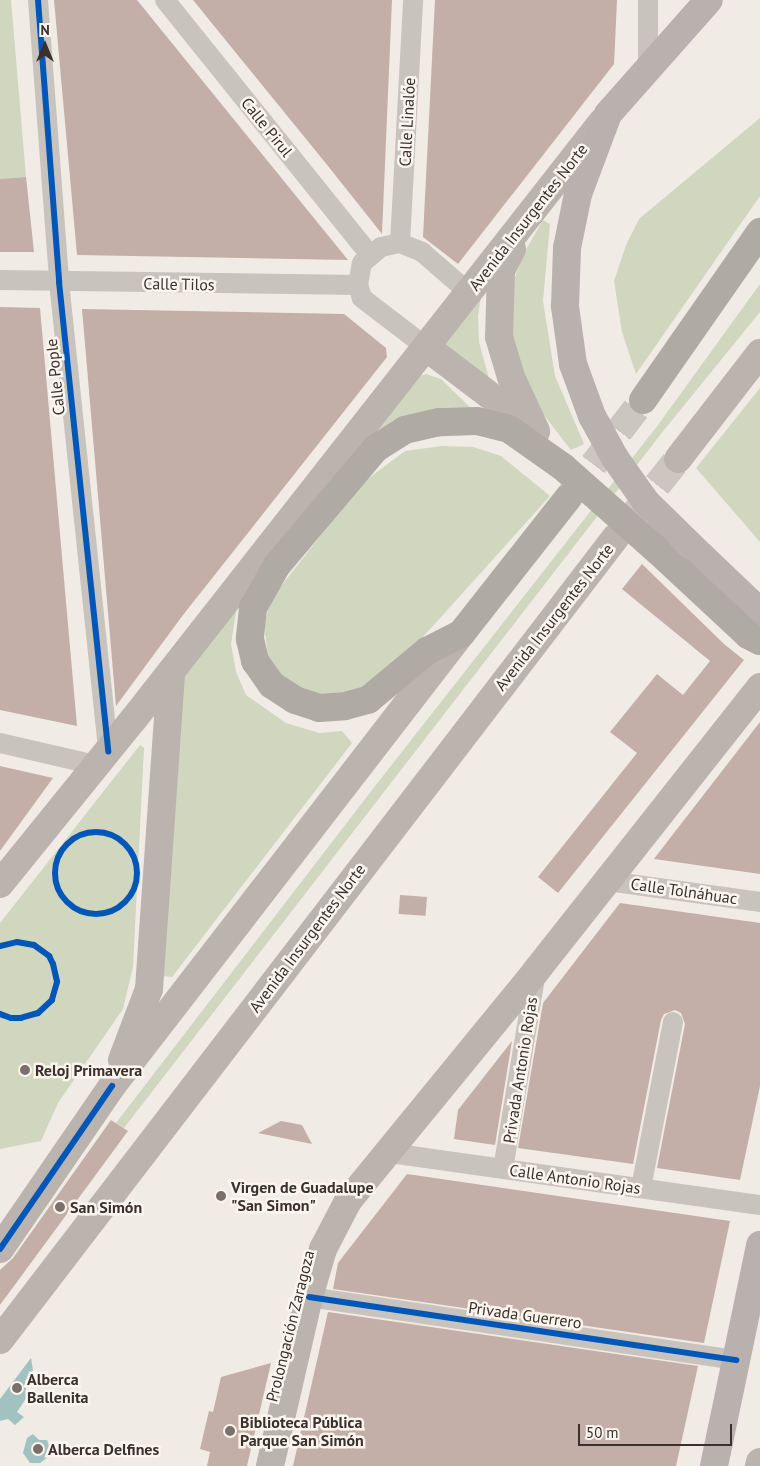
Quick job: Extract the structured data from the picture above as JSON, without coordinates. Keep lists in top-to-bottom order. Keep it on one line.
{"streets":{"main road":["Avenida Insurgentes Norte","Prolongación Zaragoza"],"street":["Calle Linalóe","Calle Pirul","Calle Tilos","Calle Pople","Calle Tolnáhuac","Privada Antonio Rojas","Calle Antonio Rojas","Privada Guerrero"]},"crossings":[["Avenida Insurgentes Norte","Calle Pople"],["Calle Tilos","Calle Pople"],["Privada Antonio Rojas","Calle Antonio Rojas"],["Calle Antonio Rojas","Prolongación Zaragoza"],["Privada Guerrero","Prolongación Zaragoza"]],"places":["Reloj Primavera","Virgen de Guadalupe \"San Simon\"","San Simón","Alberca Ballenita","Biblioteca Pública Parque San Simón","Alberca Delfines"],"scale_bar":"50 m","north":"top"}
